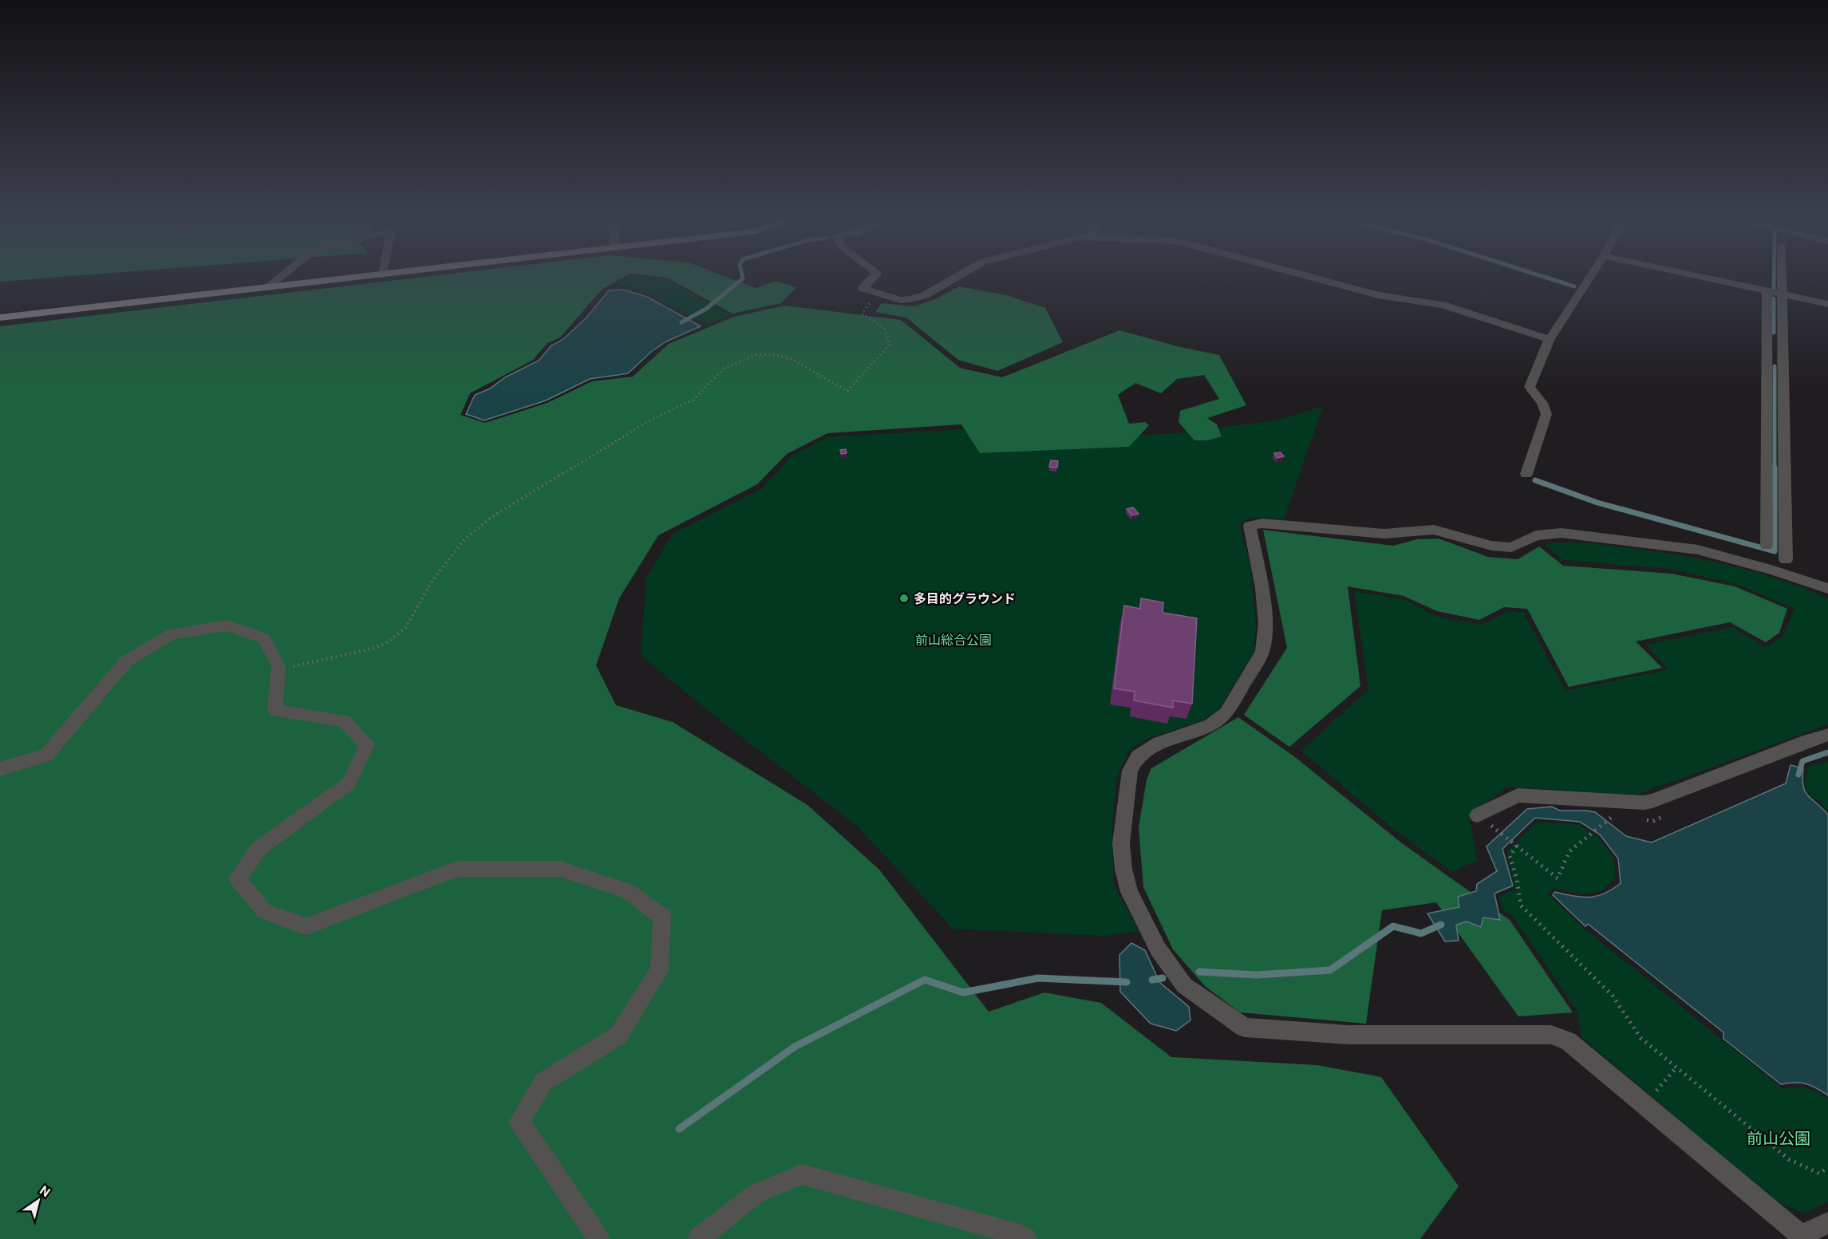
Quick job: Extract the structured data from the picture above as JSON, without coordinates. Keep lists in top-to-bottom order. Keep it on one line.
{"parks":["前山総合公園","前山公園"],"places":["多目的グラウンド"],"north":"top right"}
